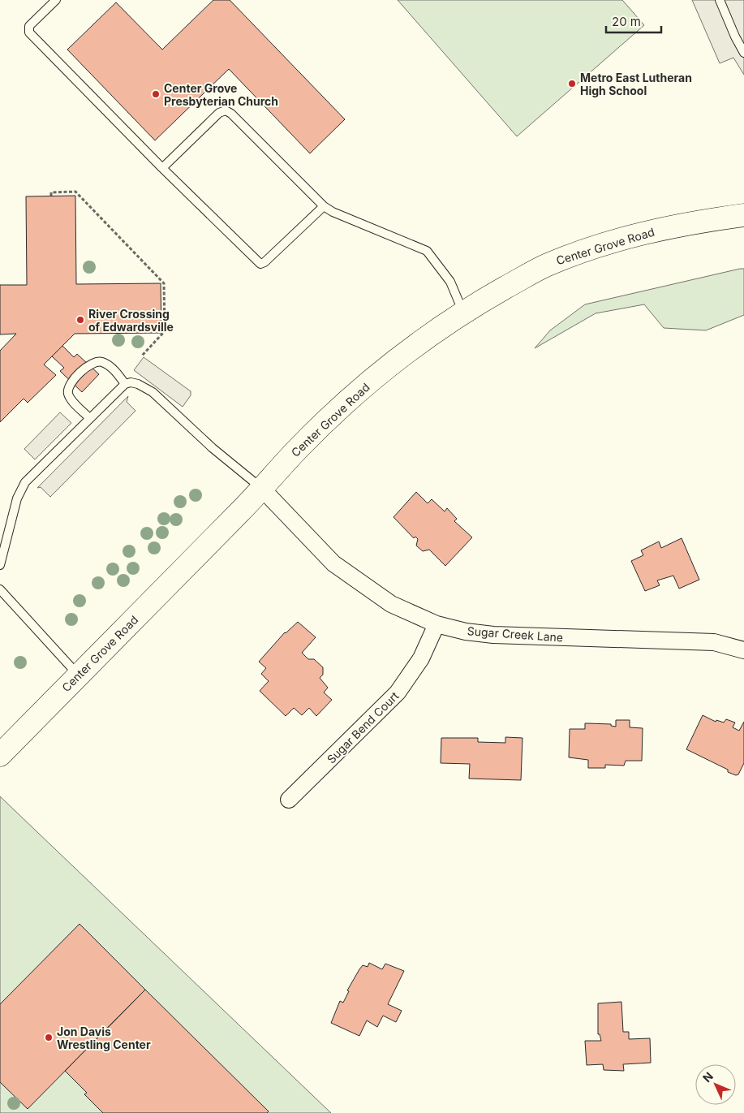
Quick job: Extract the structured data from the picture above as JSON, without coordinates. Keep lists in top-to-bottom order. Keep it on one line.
{"streets":{"street":["Center Grove Road","Sugar Creek Lane","Sugar Bend Court"]},"crossings":[["Center Grove Road","Sugar Creek Lane"],["Sugar Creek Lane","Sugar Bend Court"]],"places":["Metro East Lutheran High School","Center Grove Presbyterian Church","River Crossing of Edwardsville","Jon Davis Wrestling Center"],"scale_bar":"20 m","north":"top left"}
